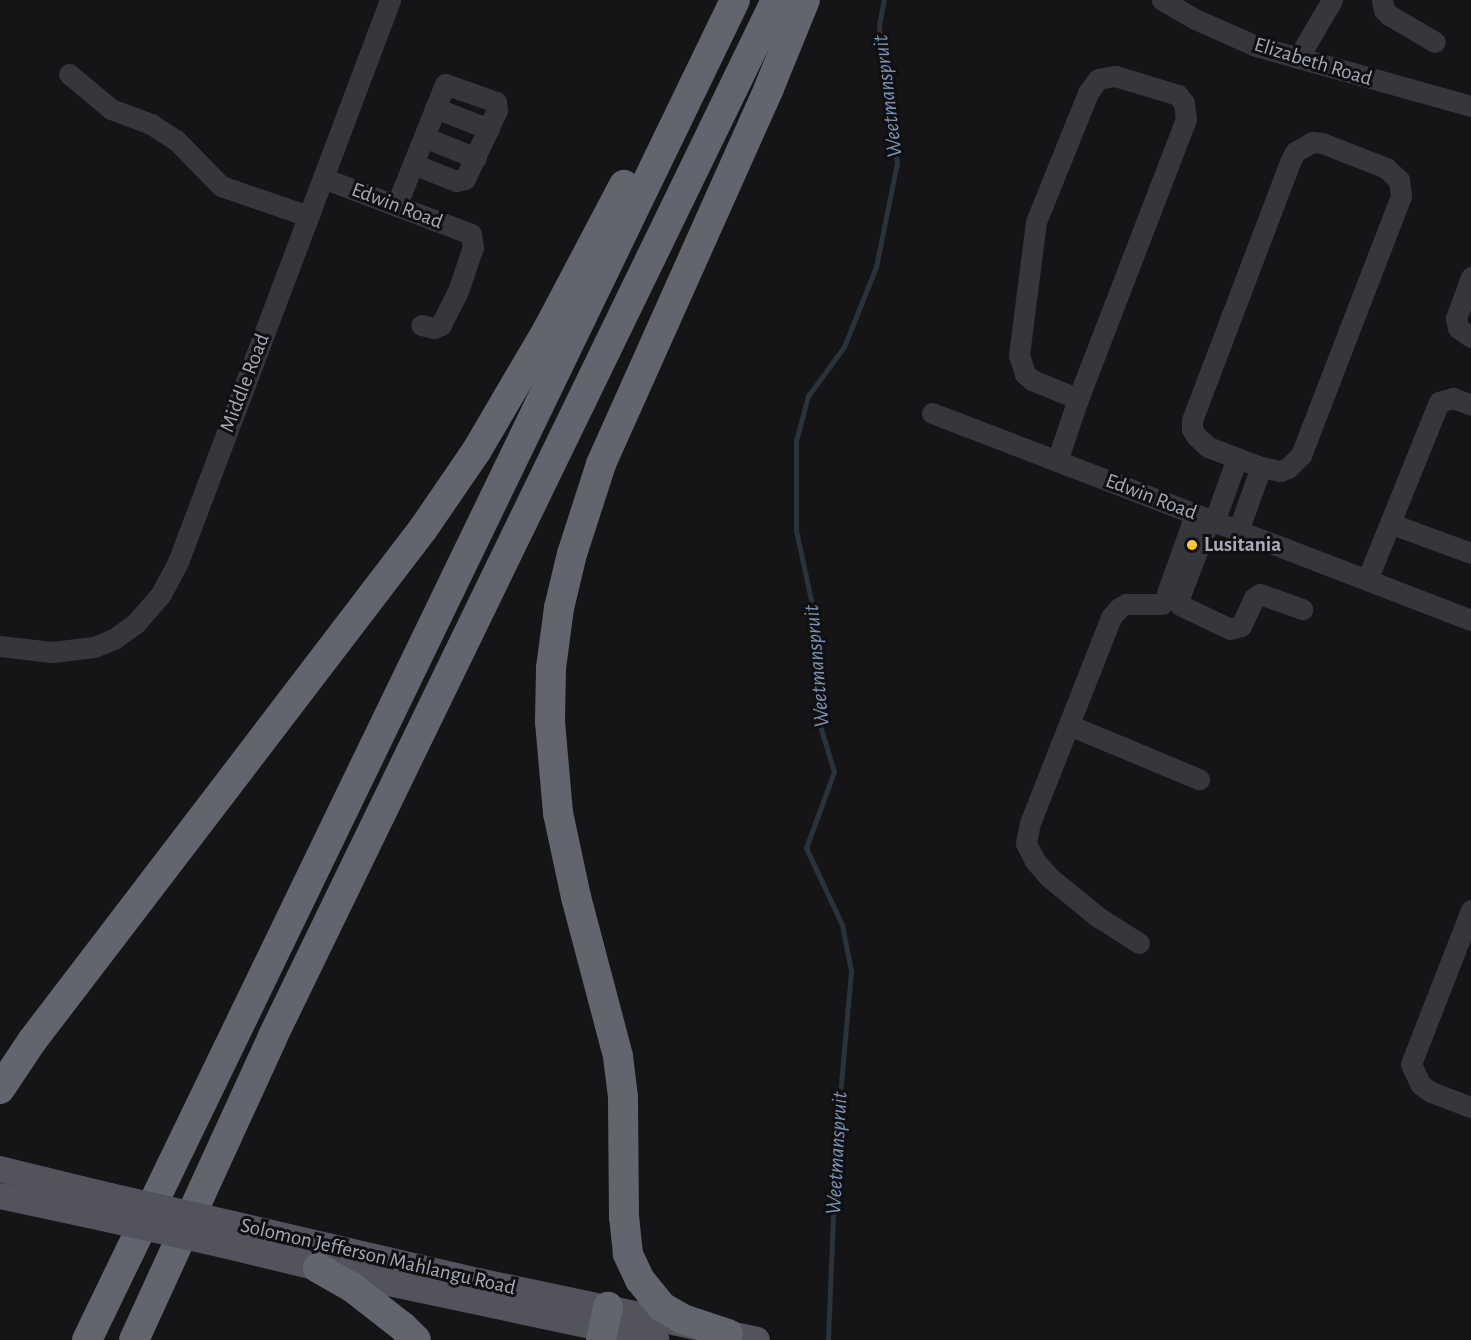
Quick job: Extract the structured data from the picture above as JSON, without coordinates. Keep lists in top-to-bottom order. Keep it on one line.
{"streets":{"main road":["Solomon Jefferson Mahlangu Road"],"street":["Elizabeth Road","Edwin Road","Middle Road"]},"crossings":[["Edwin Road","Middle Road"]],"water":["Weetmanspruit"],"places":["Lusitania"]}
